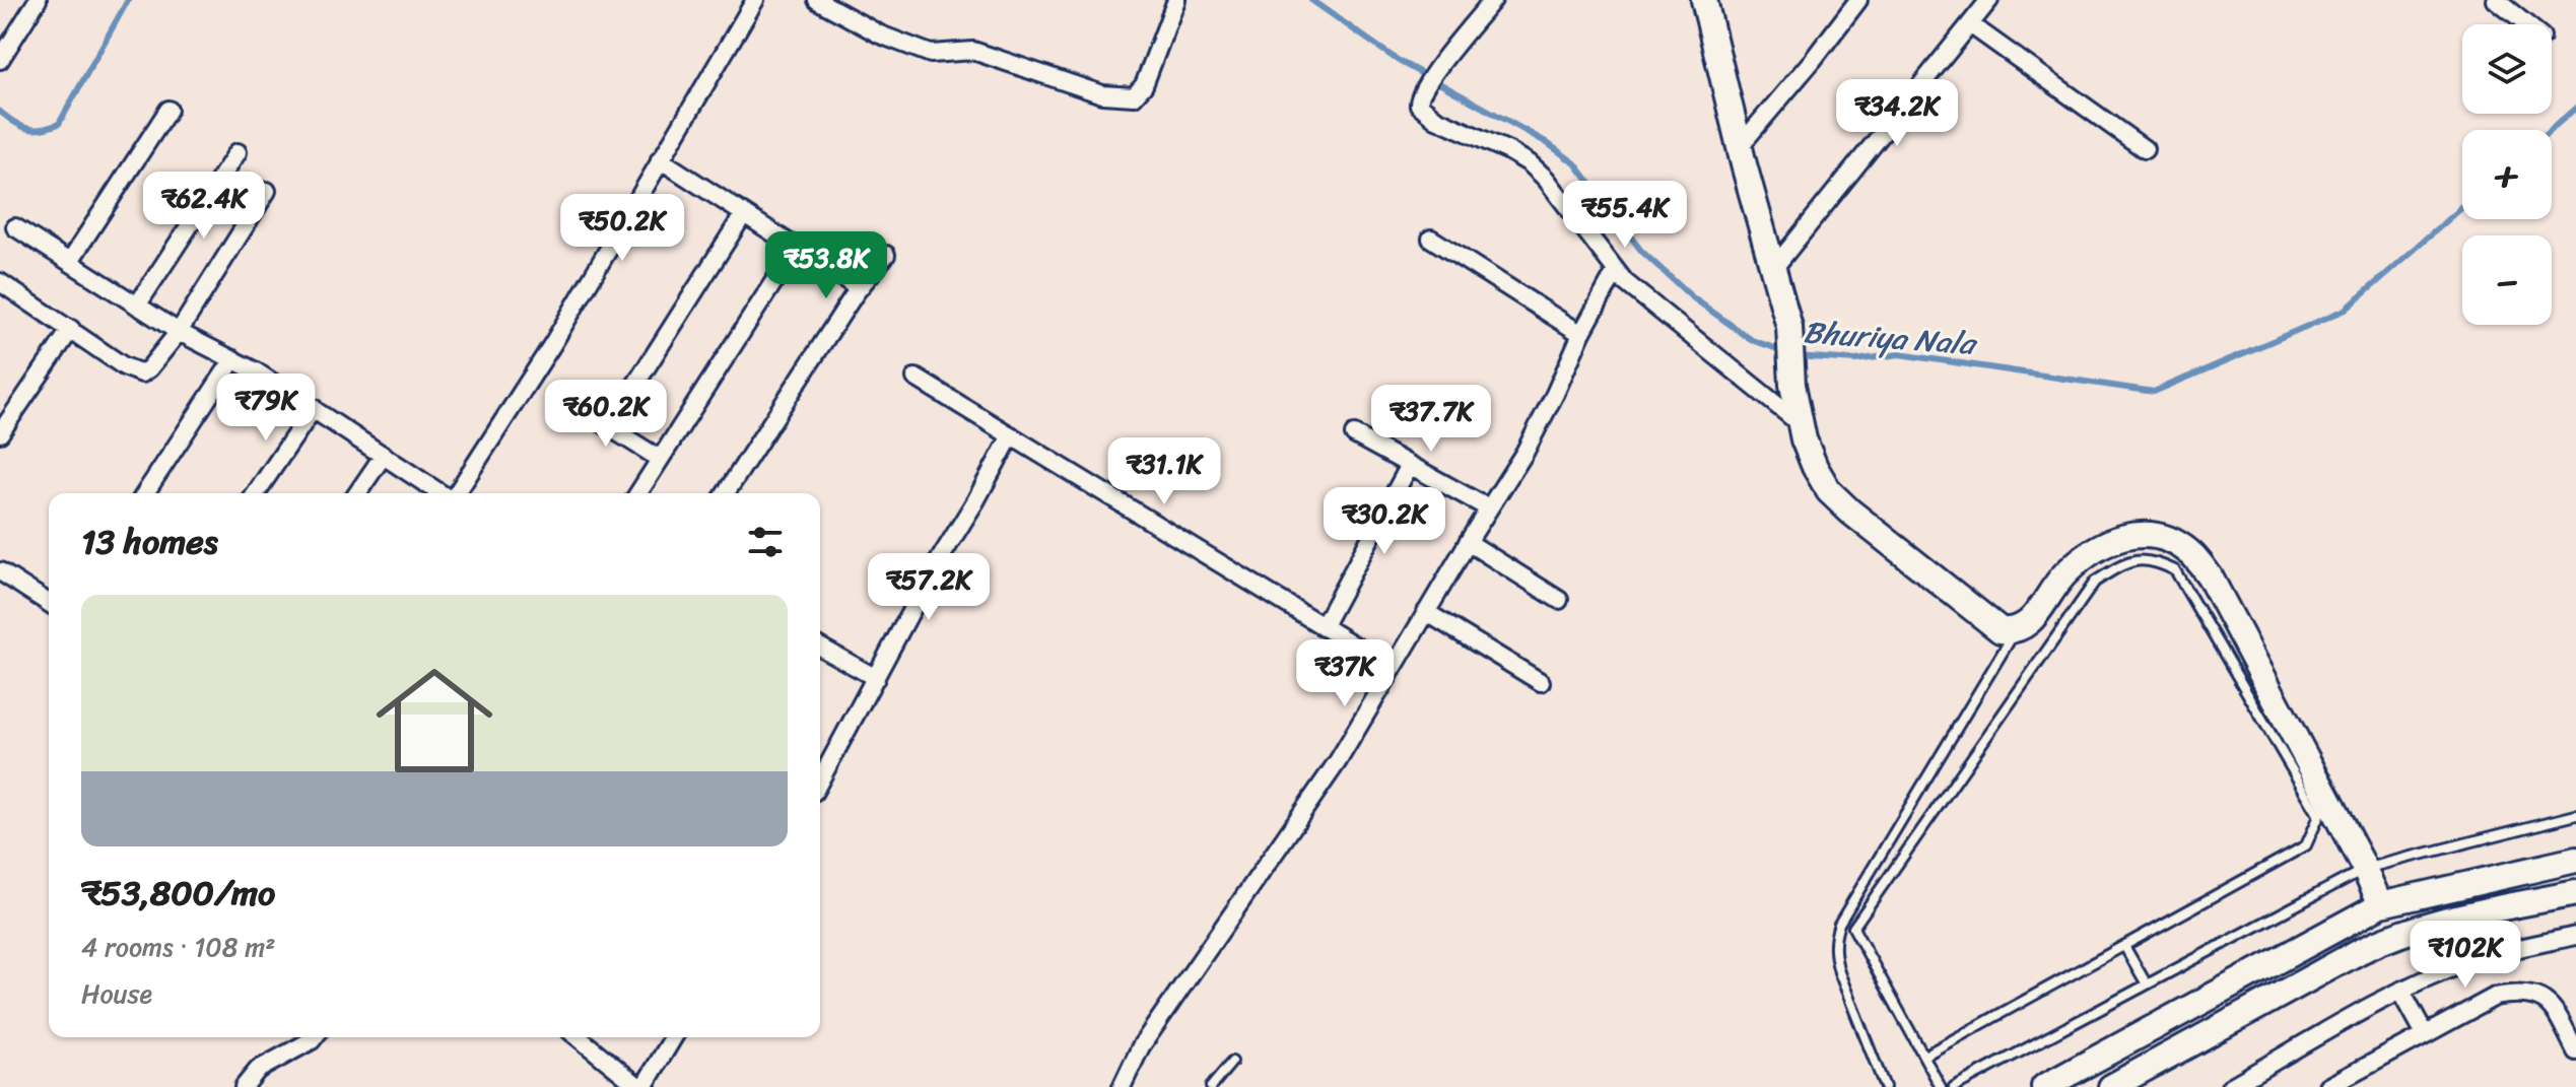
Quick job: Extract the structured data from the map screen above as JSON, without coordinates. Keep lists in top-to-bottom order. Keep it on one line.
{"water":["Bhuriya Nala"],"page":{"map_buttons":["+","−"],"price":["₹34.2K","₹62.4K","₹55.4K","₹50.2K","₹53.8K","₹79K","₹60.2K","₹37.7K","₹31.1K","₹30.2K","₹57.2K","₹37K","₹102K"],"heading":"13 homes","list":[{"name":"₹53,800/mo","note":"4 rooms · 108 m² · House"}]}}
